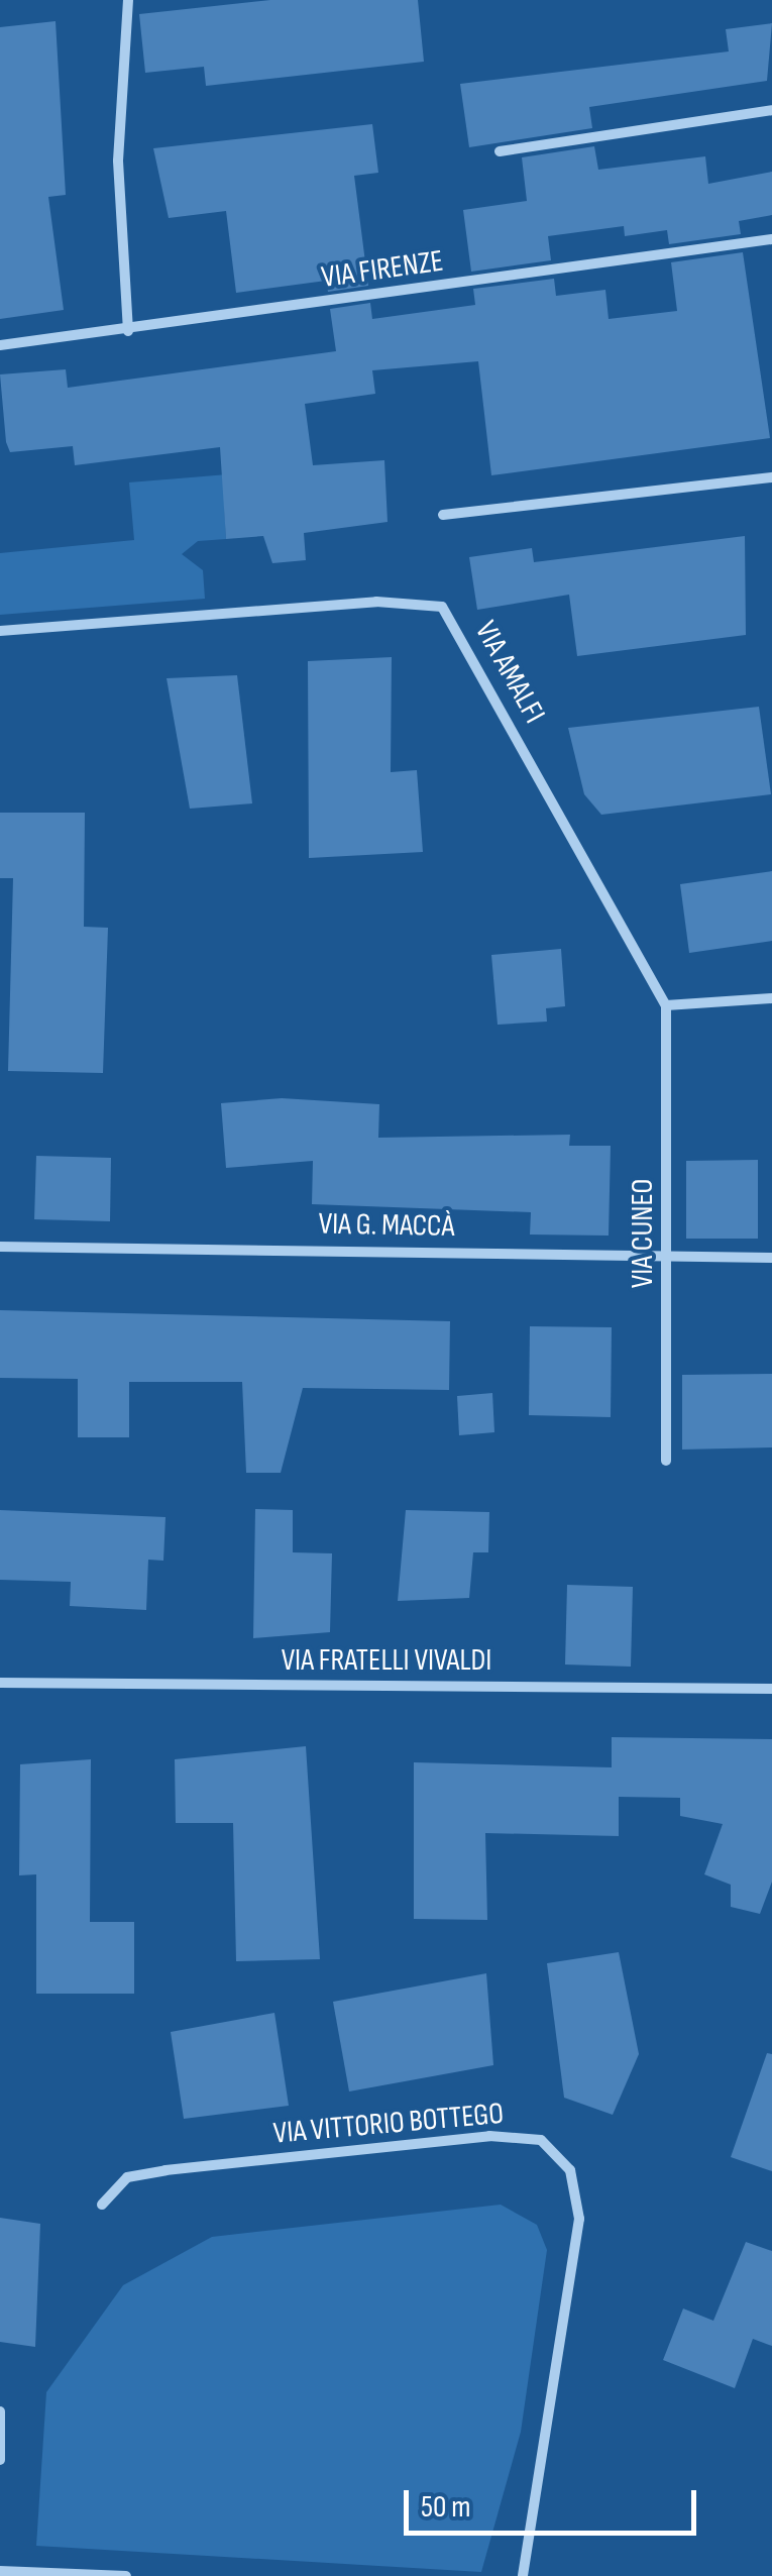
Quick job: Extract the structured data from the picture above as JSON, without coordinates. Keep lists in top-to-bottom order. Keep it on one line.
{"streets":{"street":["VIA FIRENZE","VIA AMALFI","VIA G. MACCÀ","VIA CUNEO","VIA FRATELLI VIVALDI","VIA VITTORIO BOTTEGO"]},"crossings":[["VIA AMALFI","VIA CUNEO"],["VIA G. MACCÀ","VIA CUNEO"]],"scale_bar":"50 m"}
